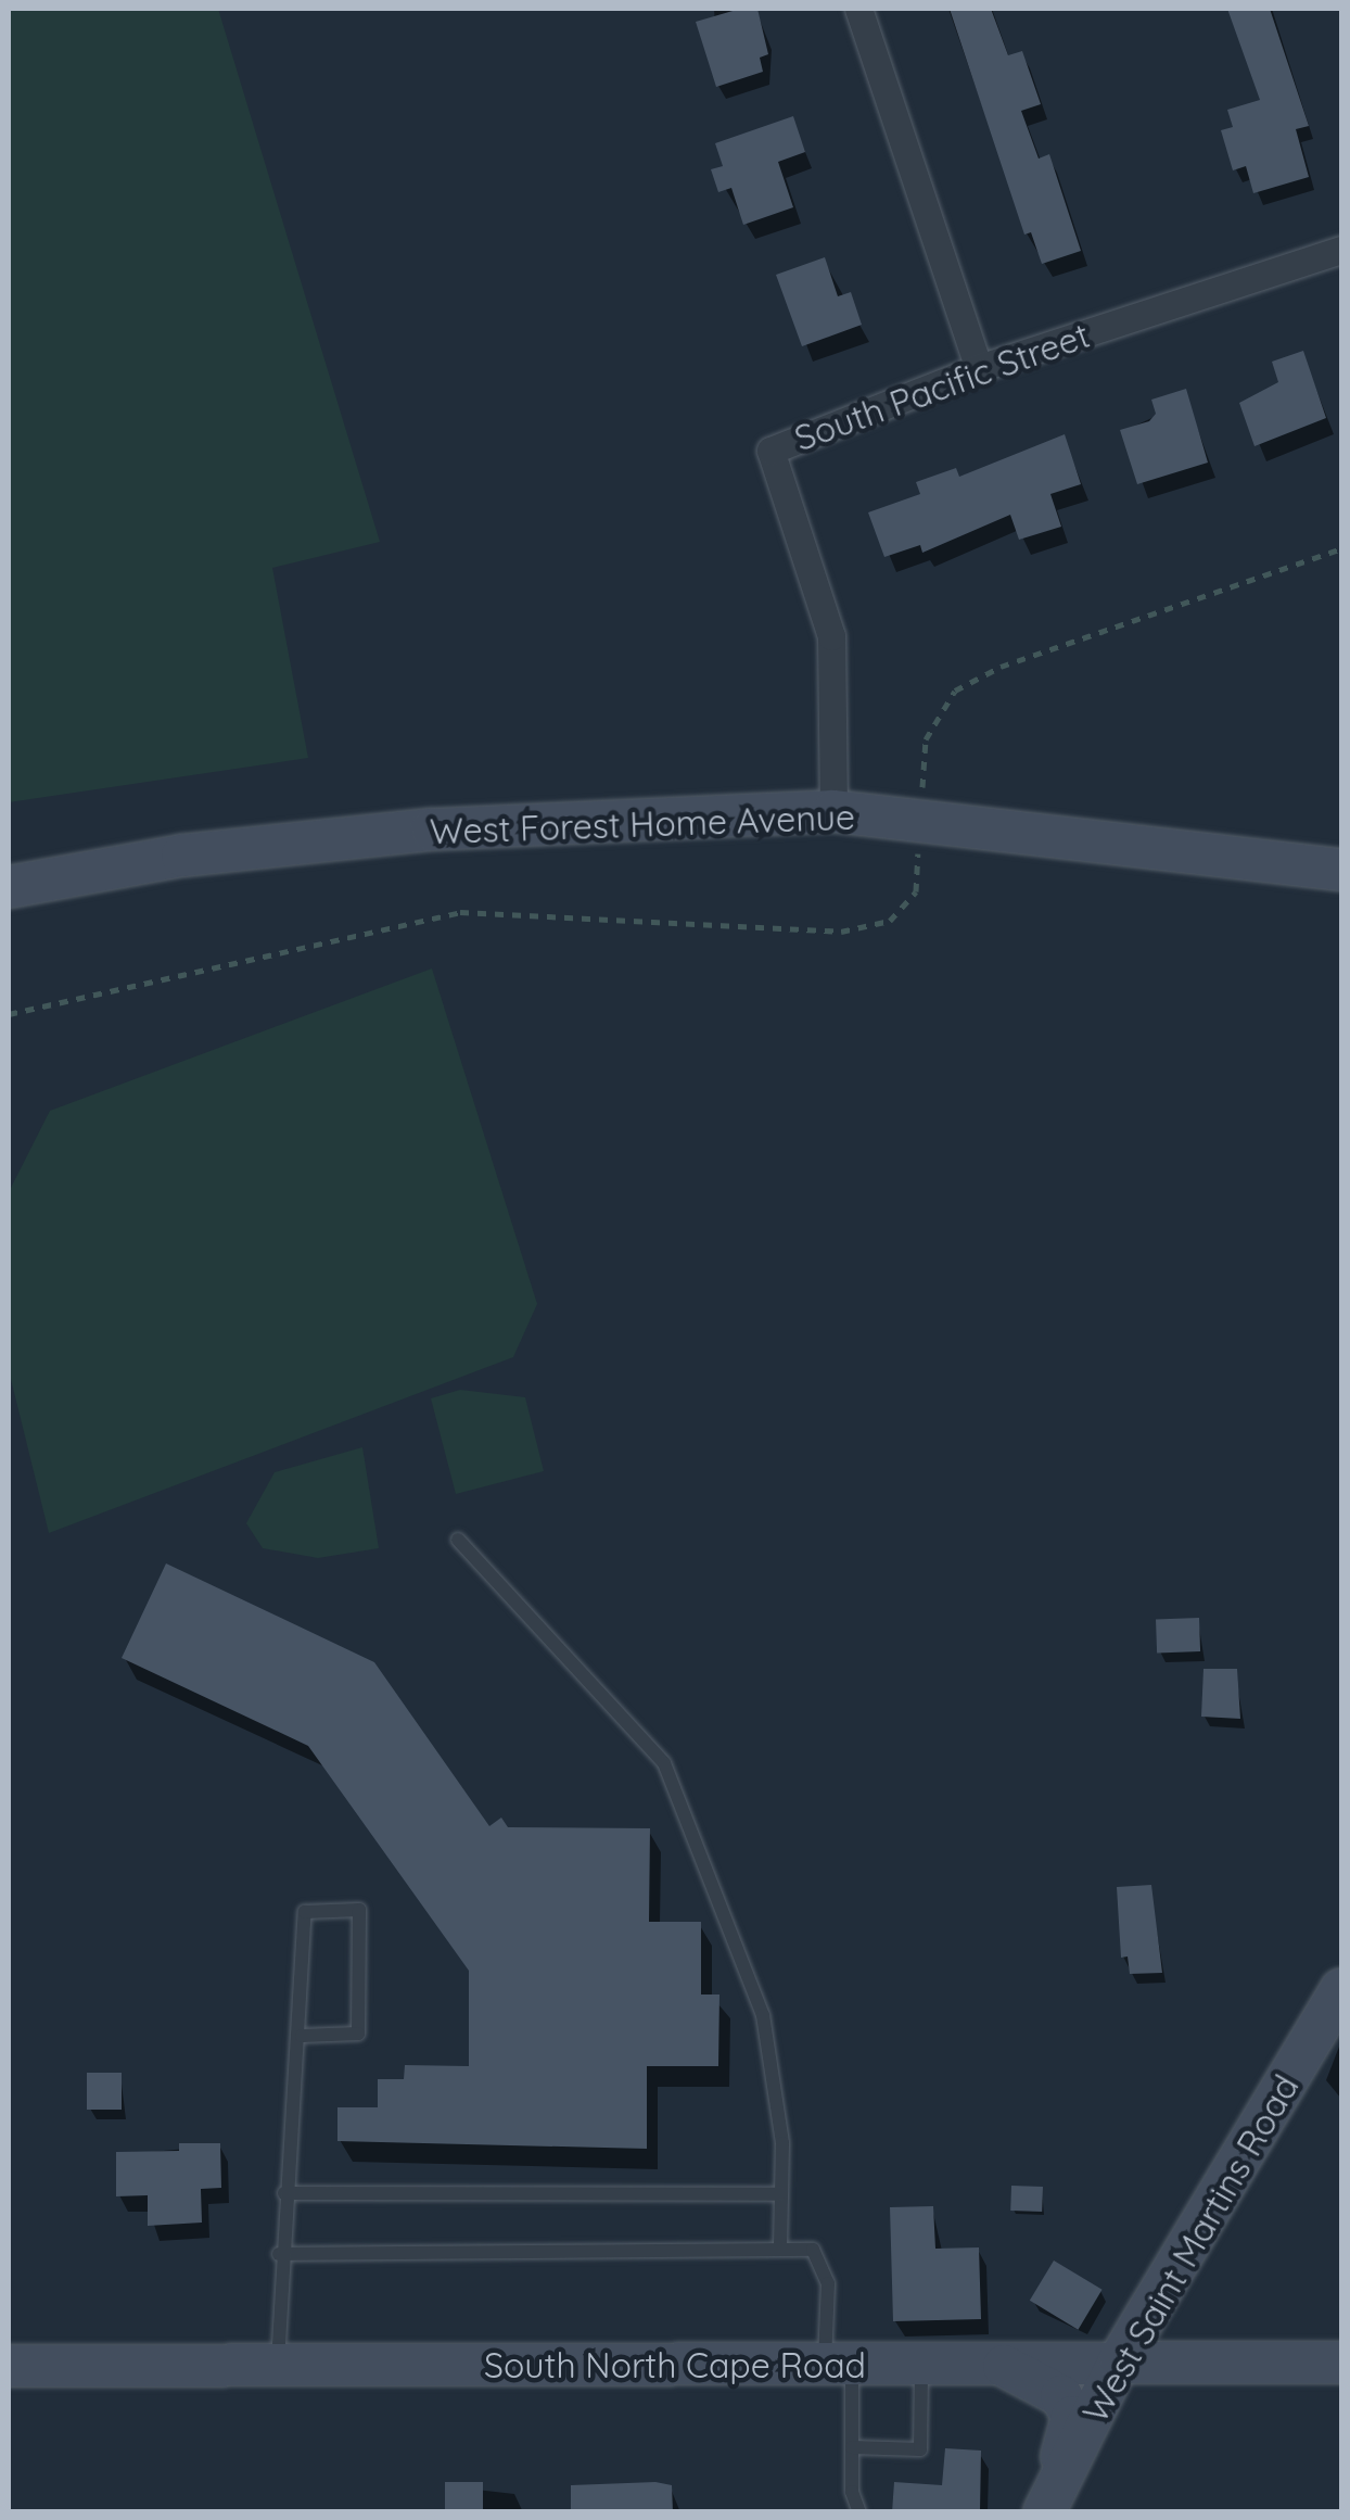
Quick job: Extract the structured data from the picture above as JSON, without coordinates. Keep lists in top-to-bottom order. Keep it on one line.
{"streets":{"street":["South Pacific Street","West Forest Home Avenue","West Saint Martins Road","South North Cape Road"]},"crossings":[["South Pacific Street","West Forest Home Avenue"],["West Saint Martins Road","South North Cape Road"]]}
